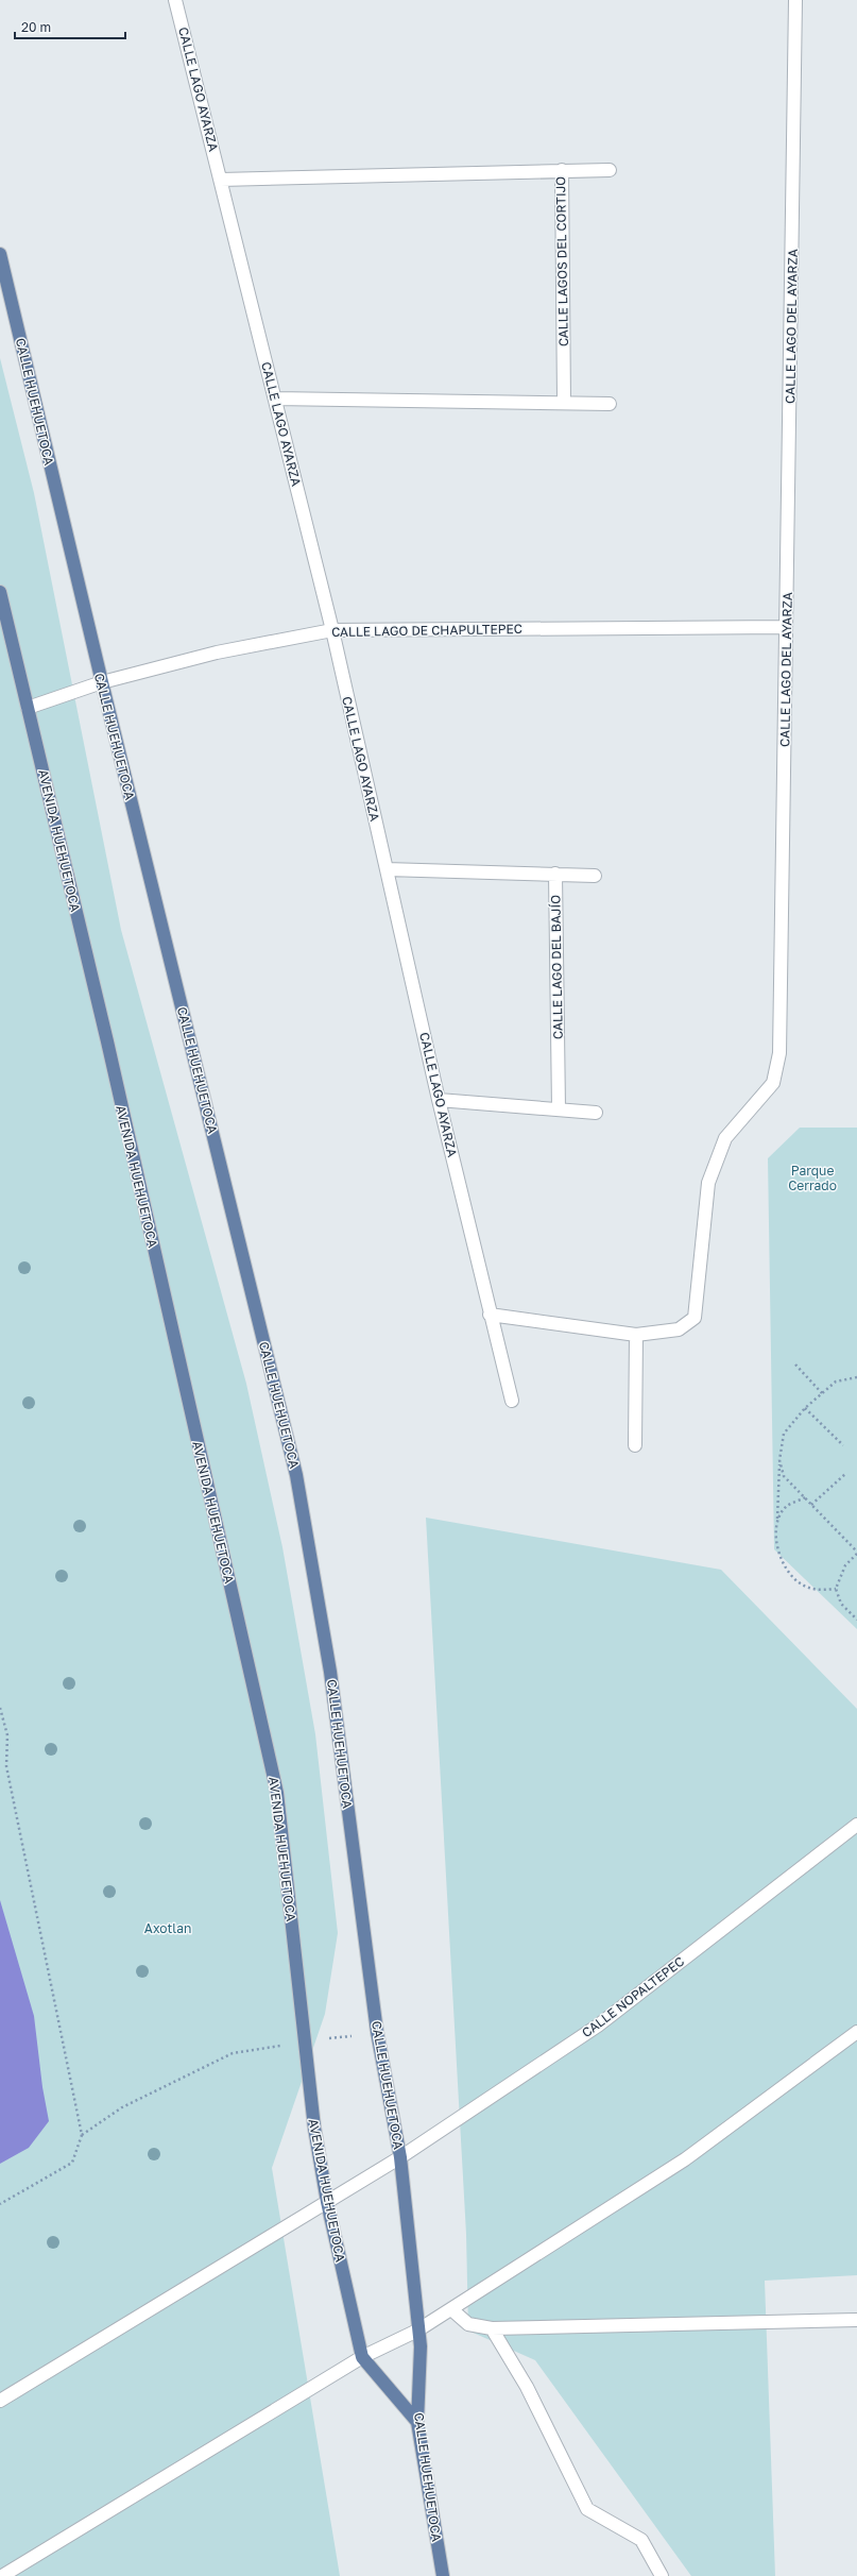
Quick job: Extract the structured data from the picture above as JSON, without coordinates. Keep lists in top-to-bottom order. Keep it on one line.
{"streets":{"main road":["CALLE HUEHUETOCA","AVENIDA HUEHUETOCA"],"street":["CALLE LAGO AYARZA","CALLE LAGOS DEL CORTIJO","CALLE LAGO DEL AYARZA","CALLE LAGO DE CHAPULTEPEC","CALLE LAGO DEL BAJÍO","CALLE NOPALTEPEC"]},"crossings":[["CALLE LAGO AYARZA","CALLE LAGOS DEL CORTIJO"],["CALLE LAGO AYARZA","CALLE LAGO DE CHAPULTEPEC"],["CALLE LAGO DEL AYARZA","CALLE LAGO DE CHAPULTEPEC"],["CALLE HUEHUETOCA","CALLE LAGO DE CHAPULTEPEC"],["CALLE HUEHUETOCA","AVENIDA HUEHUETOCA"],["CALLE HUEHUETOCA","CALLE NOPALTEPEC"],["CALLE LAGO DE CHAPULTEPEC","AVENIDA HUEHUETOCA"],["AVENIDA HUEHUETOCA","CALLE NOPALTEPEC"]],"parks":["Parque Cerrado","Axotlan"],"scale_bar":"20 m"}
